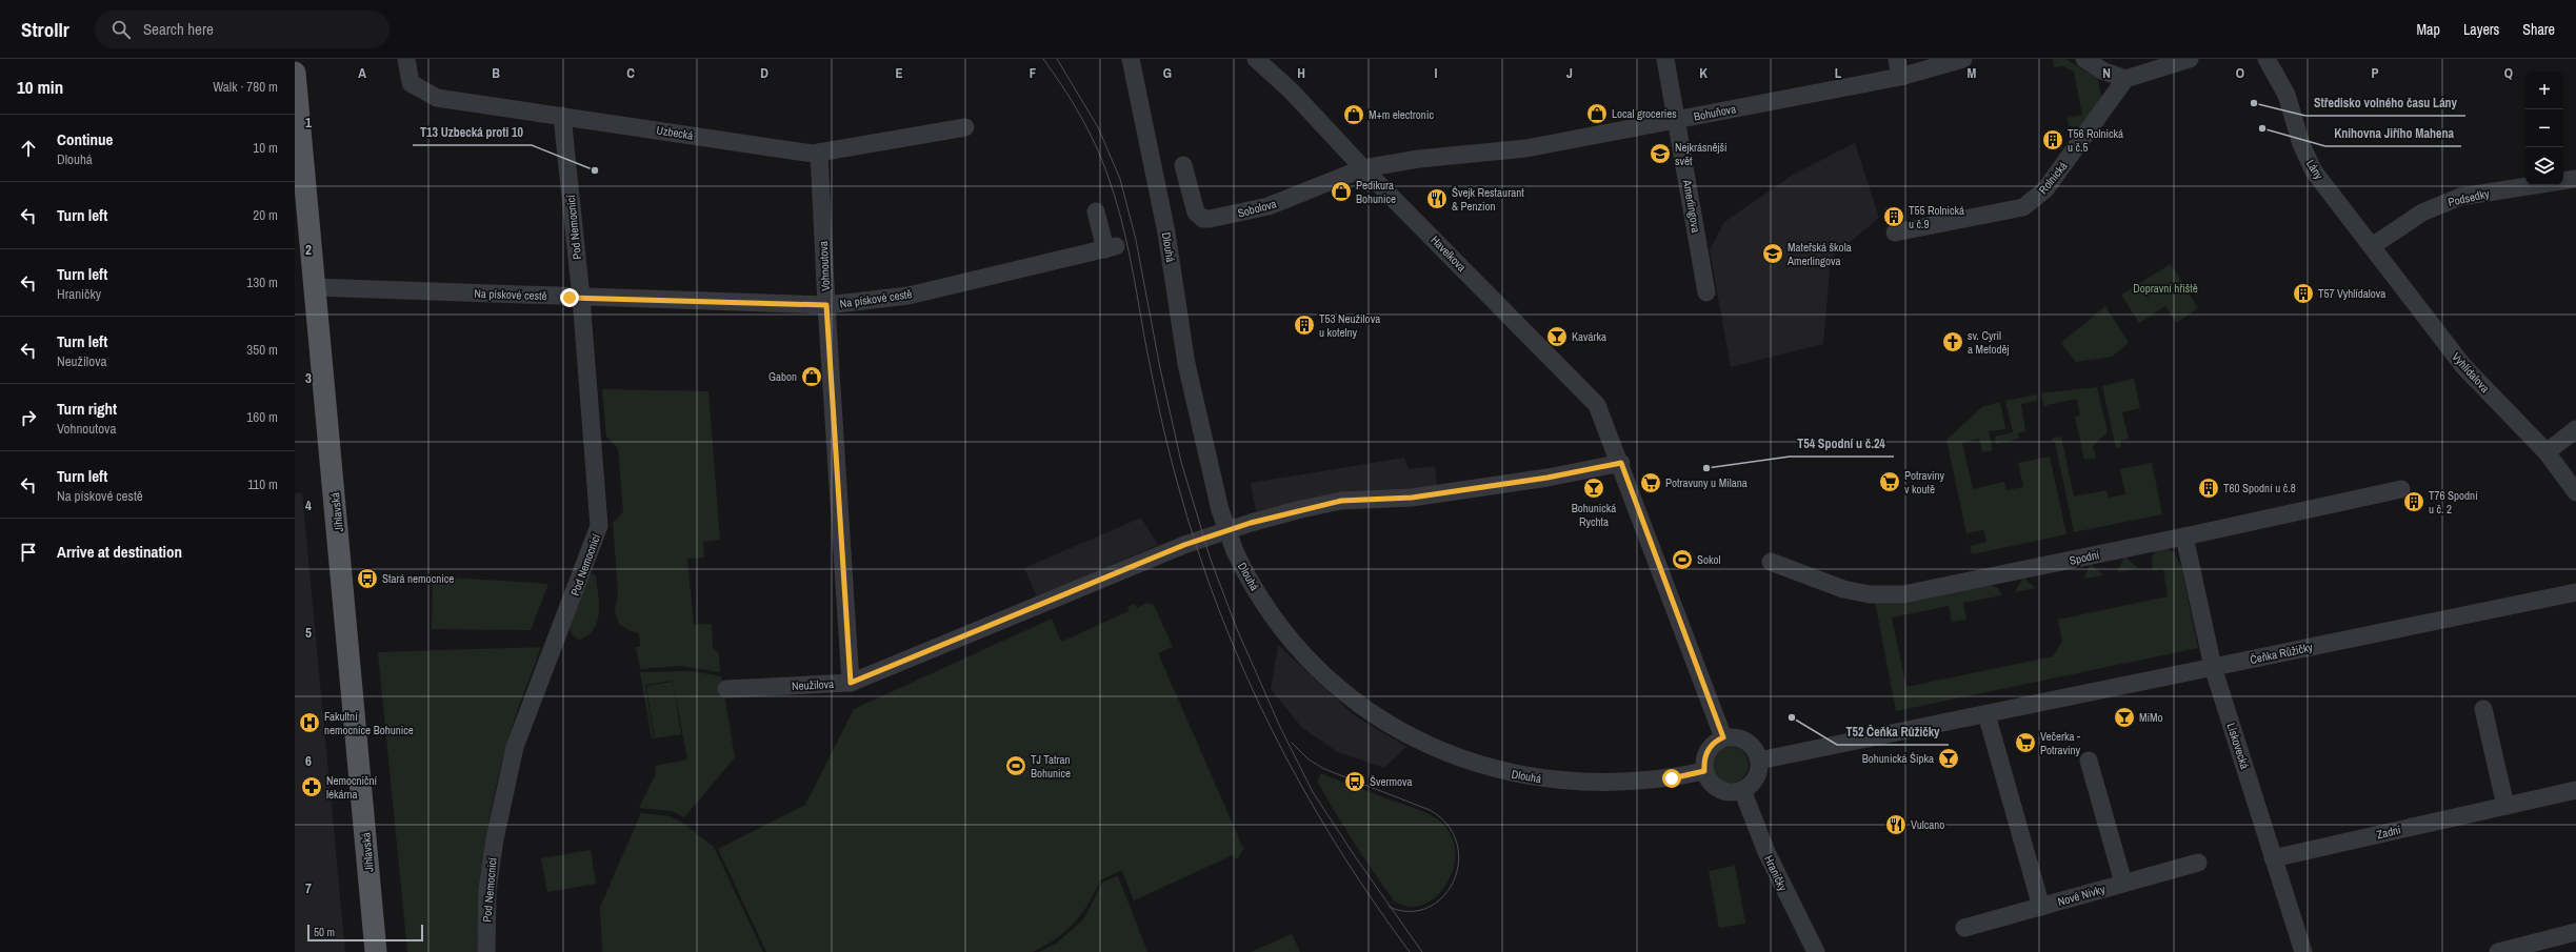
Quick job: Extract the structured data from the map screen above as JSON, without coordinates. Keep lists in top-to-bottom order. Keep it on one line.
{"streets":{"main road":["Jihlavská"],"street":["Bohuňova","Uzbecká","Lány","Rolnická","Podsedky","Amerlingova","Sobolova","Pod Nemocnicí","Dlouhá","Havelkova","Vohnoutova","Na pískové cestě","Vyhlídalova","Spodní","Čeňka Růžičky","Neužilova","Lískovecká","Zadní","Hraničky","Nové Nivky"]},"crossings":[["Bohuňova","Amerlingova"],["Bohuňova","Sobolova"],["Bohuňova","Havelkova"],["Uzbecká","Pod Nemocnicí"],["Uzbecká","Vohnoutova"],["Lány","Podsedky"],["Lány","Vyhlídalova"],["Podsedky","Vyhlídalova"],["Sobolova","Havelkova"],["Pod Nemocnicí","Na pískové cestě"],["Dlouhá","Čeňka Růžičky"],["Dlouhá","Hraničky"],["Havelkova","Neužilova"],["Vohnoutova","Na pískové cestě"],["Vohnoutova","Neužilova"],["Na pískové cestě","Jihlavská"],["Spodní","Lískovecká"],["Čeňka Růžičky","Lískovecká"],["Čeňka Růžičky","Hraničky"],["Lískovecká","Zadní"]],"parks":["Dopravní hřiště"],"places":{"other":["Středisko volného času Lány","Knihovna Jiřího Mahena","T13 Uzbecká proti 10","T54 Spodní u č.24","T52 Čeňka Růžičky"],"shop":["Local groceries","M+m electronic","Pedikura Bohunice","Gabon"],"building":["T56 Rolnická u č.5","T55 Rolnická u č.9","T57 Vyhlídalova","T53 Neužilova u kotelny","T60 Spodní u č.8","T76 Spodní u č. 2"],"school or university":["Nejkrásnějši svět","Mateřská škola Amerlingova"],"restaurant":["Švejk Restaurant & Penzion","Vulcano"],"bar":["Kavárka","Bohunická Rychta","MiMo","Bohunická Šipka"],"church":["sv. Cyril a Metoděj"],"supermarket":["Potraviny v koutě","Potravuny u Milana","Večerka - Potraviny"],"sports":["Sokol","TJ Tatran Bohunice"],"bus stop":["Stará nemocnice","Švermova"],"hospital":["Fakultní nemocnice Bohunice"],"pharmacy":["Nemocniční lékárna"]},"scale_bar":"50 m","page":{"header":"Strollr","search":"Search here","nav":["Map","Layers","Share"],"heading":["10 min","Walk · 780 m"],"map_buttons":["+","−"],"list":[["Continue","Dlouhá","10 m"],["Turn left","20 m"],["Turn left","Hraničky","130 m"],["Turn left","Neužilova","350 m"],["Turn right","Vohnoutova","160 m"],["Turn left","Na pískové cestě","110 m"],"Arrive at destination"],"scale":"50 m"},"grid":{"columns":["A","B","C","D","E","F","G","H","I","J","K","L","M","N","O","P","Q"],"rows":["1","2","3","4","5","6","7"]}}
